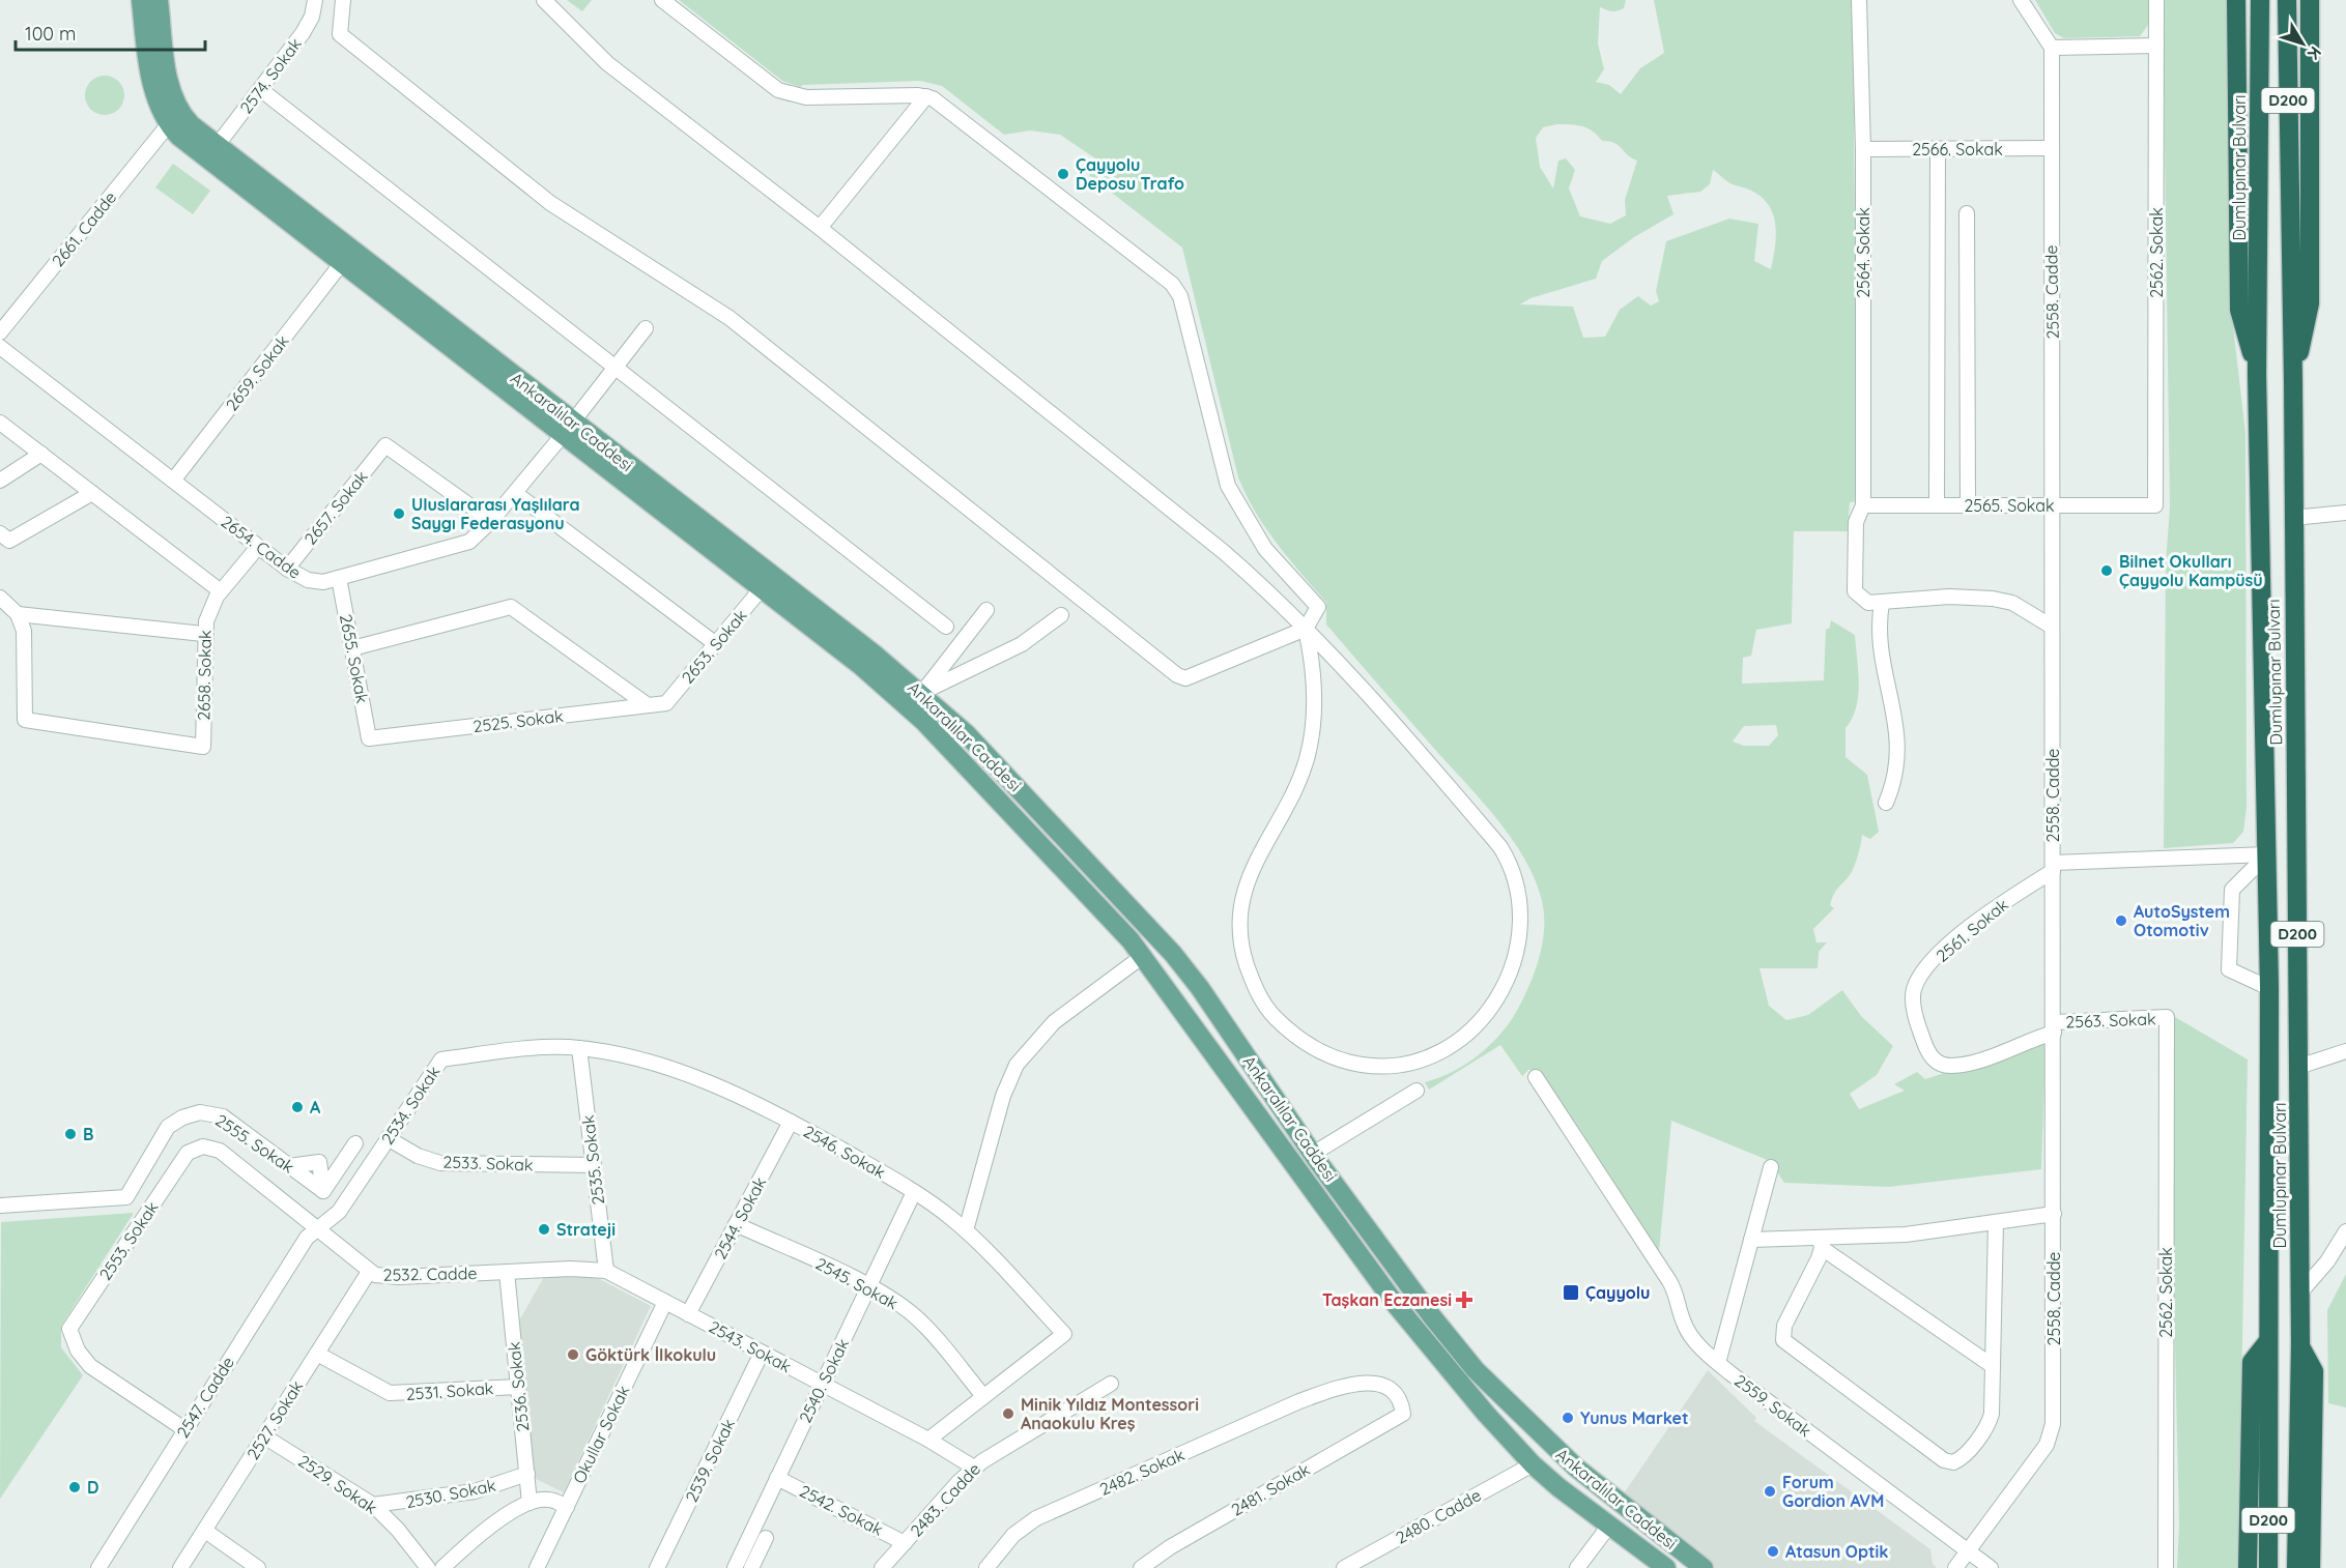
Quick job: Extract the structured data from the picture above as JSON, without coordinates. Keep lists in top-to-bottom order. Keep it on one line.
{"streets":{"highway":["D200","Dumlupınar Bulvarı"],"main road":["Ankaralılar Caddesi"],"street":["2574. Sokak","2566. Sokak","2661. Cadde","2564. Sokak","2562. Sokak","2558. Cadde","2659. Sokak","2565. Sokak","2657. Sokak","2654. Cadde","2653. Sokak","2655. Sokak","2658. Sokak","2525. Sokak","2561. Sokak","2563. Sokak","2534. Sokak","2555. Sokak","2546. Sokak","2535. Sokak","2533. Sokak","2544. Sokak","2553. Sokak","2532. Cadde","2545. Sokak","2543. Sokak","2540. Sokak","2536. Sokak","2531. Sokak","2547. Cadde","2559. Sokak","2527. Sokak","Okullar Sokak","2539. Sokak","2482. Sokak","2529. Sokak","2481. Sokak","2530. Sokak","2483. Cadde","2542. Sokak","2480. Cadde"]},"crossings":[["2574. Sokak","Ankaralılar Caddesi"],["2566. Sokak","2564. Sokak"],["2566. Sokak","2558. Cadde"],["2661. Cadde","Ankaralılar Caddesi"],["2564. Sokak","2565. Sokak"],["2562. Sokak","2565. Sokak"],["2562. Sokak","2563. Sokak"],["2558. Cadde","2565. Sokak"],["2558. Cadde","2561. Sokak"],["2558. Cadde","2563. Sokak"],["2558. Cadde","2559. Sokak"],["2659. Sokak","Ankaralılar Caddesi"],["2659. Sokak","2654. Cadde"],["Ankaralılar Caddesi","2654. Cadde"],["Ankaralılar Caddesi","2653. Sokak"],["Ankaralılar Caddesi","2480. Cadde"],["2657. Sokak","2654. Cadde"],["2654. Cadde","2655. Sokak"],["2654. Cadde","2658. Sokak"],["2653. Sokak","2525. Sokak"],["2655. Sokak","2525. Sokak"],["2561. Sokak","2563. Sokak"],["2534. Sokak","2546. Sokak"],["2534. Sokak","2535. Sokak"],["2534. Sokak","2533. Sokak"],["2534. Sokak","2532. Cadde"],["2534. Sokak","2547. Cadde"],["2546. Sokak","2535. Sokak"],["2546. Sokak","2544. Sokak"],["2546. Sokak","2545. Sokak"],["2546. Sokak","2540. Sokak"],["2535. Sokak","2533. Sokak"],["2535. Sokak","2532. Cadde"],["2535. Sokak","2543. Sokak"],["2544. Sokak","2545. Sokak"],["2544. Sokak","2543. Sokak"],["2553. Sokak","2532. Cadde"],["2553. Sokak","2547. Cadde"],["2532. Cadde","2543. Sokak"],["2532. Cadde","2536. Sokak"],["2532. Cadde","2547. Cadde"],["2532. Cadde","2527. Sokak"],["2545. Sokak","2540. Sokak"],["2543. Sokak","2540. Sokak"],["2543. Sokak","Okullar Sokak"],["2543. Sokak","2539. Sokak"],["2543. Sokak","2483. Cadde"],["2540. Sokak","2542. Sokak"],["2536. Sokak","2531. Sokak"],["2536. Sokak","2530. Sokak"],["2531. Sokak","2527. Sokak"],["2527. Sokak","2529. Sokak"],["2482. Sokak","2481. Sokak"],["2529. Sokak","2530. Sokak"],["2483. Cadde","2542. Sokak"]],"places":{"other":["Çayyolu Deposu Trafo","Uluslararası Yaşlılara Saygı Federasyonu","Bilnet Okulları Çayyolu Kampüsü","AutoSystem Otomotiv","A","B","Strateji","Göktürk İlkokulu","Minik Yıldız Montessori Anaokulu Kreş","Yunus Market","D","Forum Gordion AVM","Atasun Optik"],"transit":["Çayyolu"],"health":["Taşkan Eczanesi"]},"scale_bar":"100 m","north":"bottom right"}
